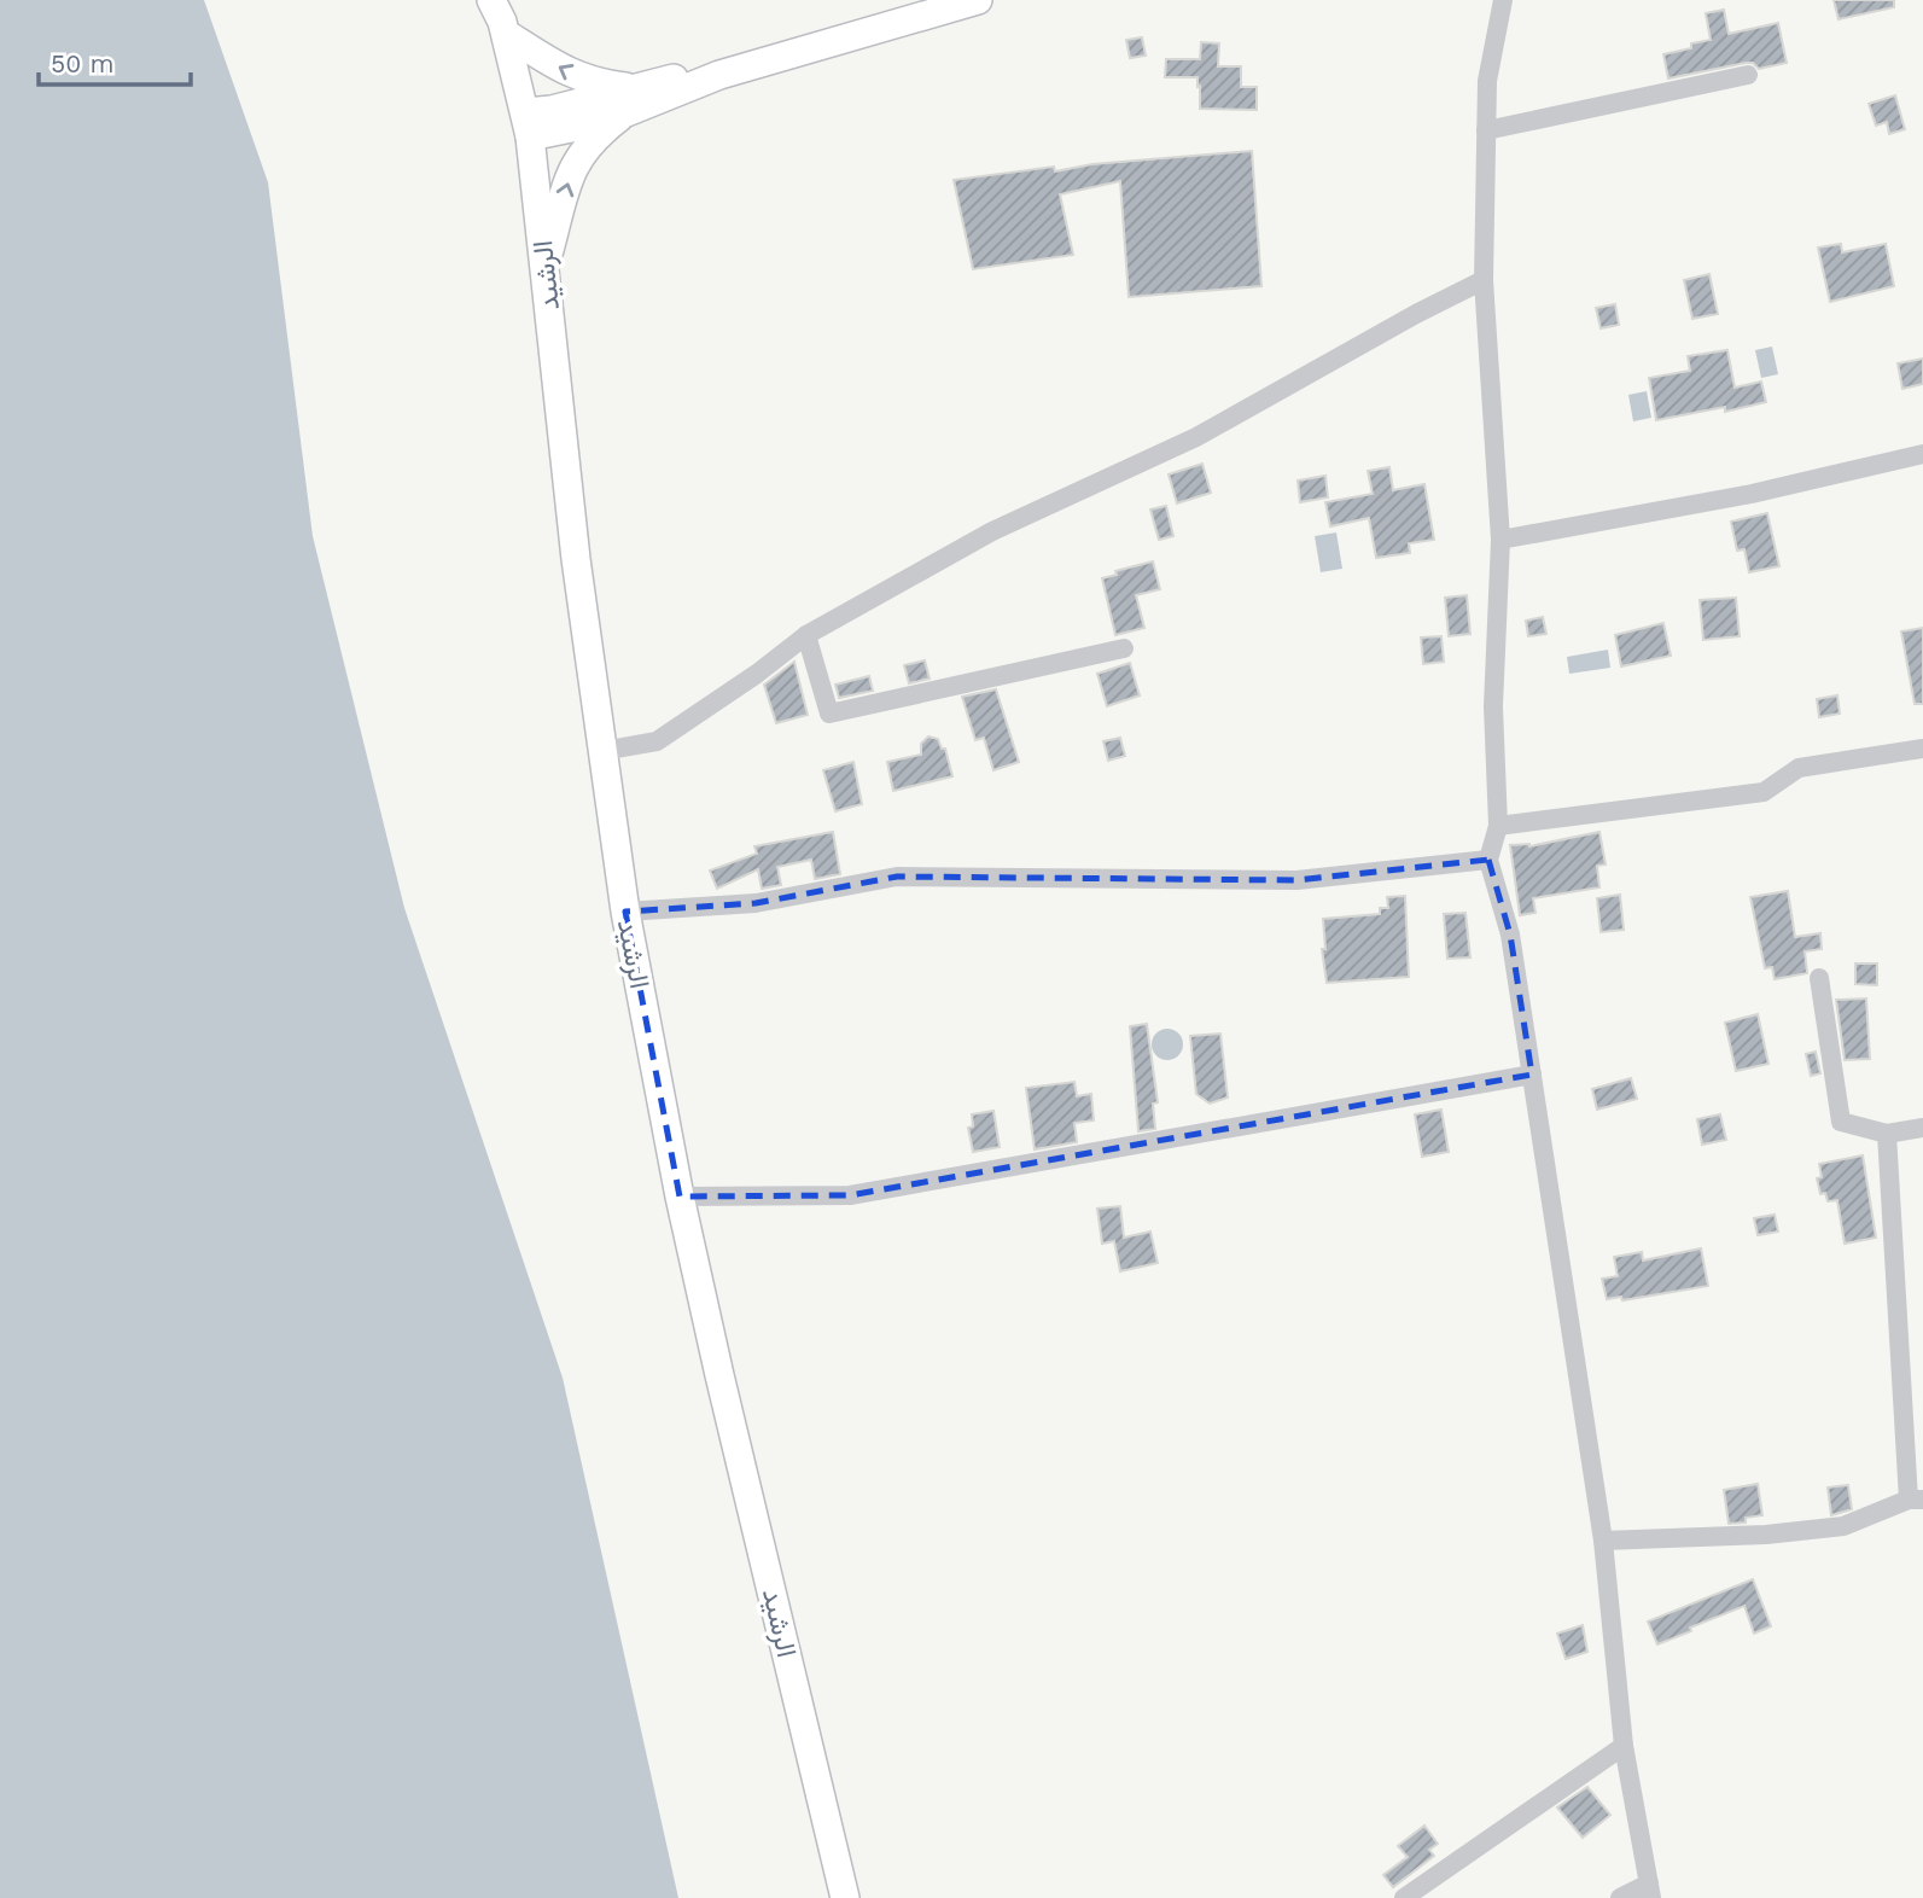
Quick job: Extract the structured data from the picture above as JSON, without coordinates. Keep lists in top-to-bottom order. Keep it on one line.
{"streets":{"main road":["الرشيد"]},"scale_bar":"50 m"}
